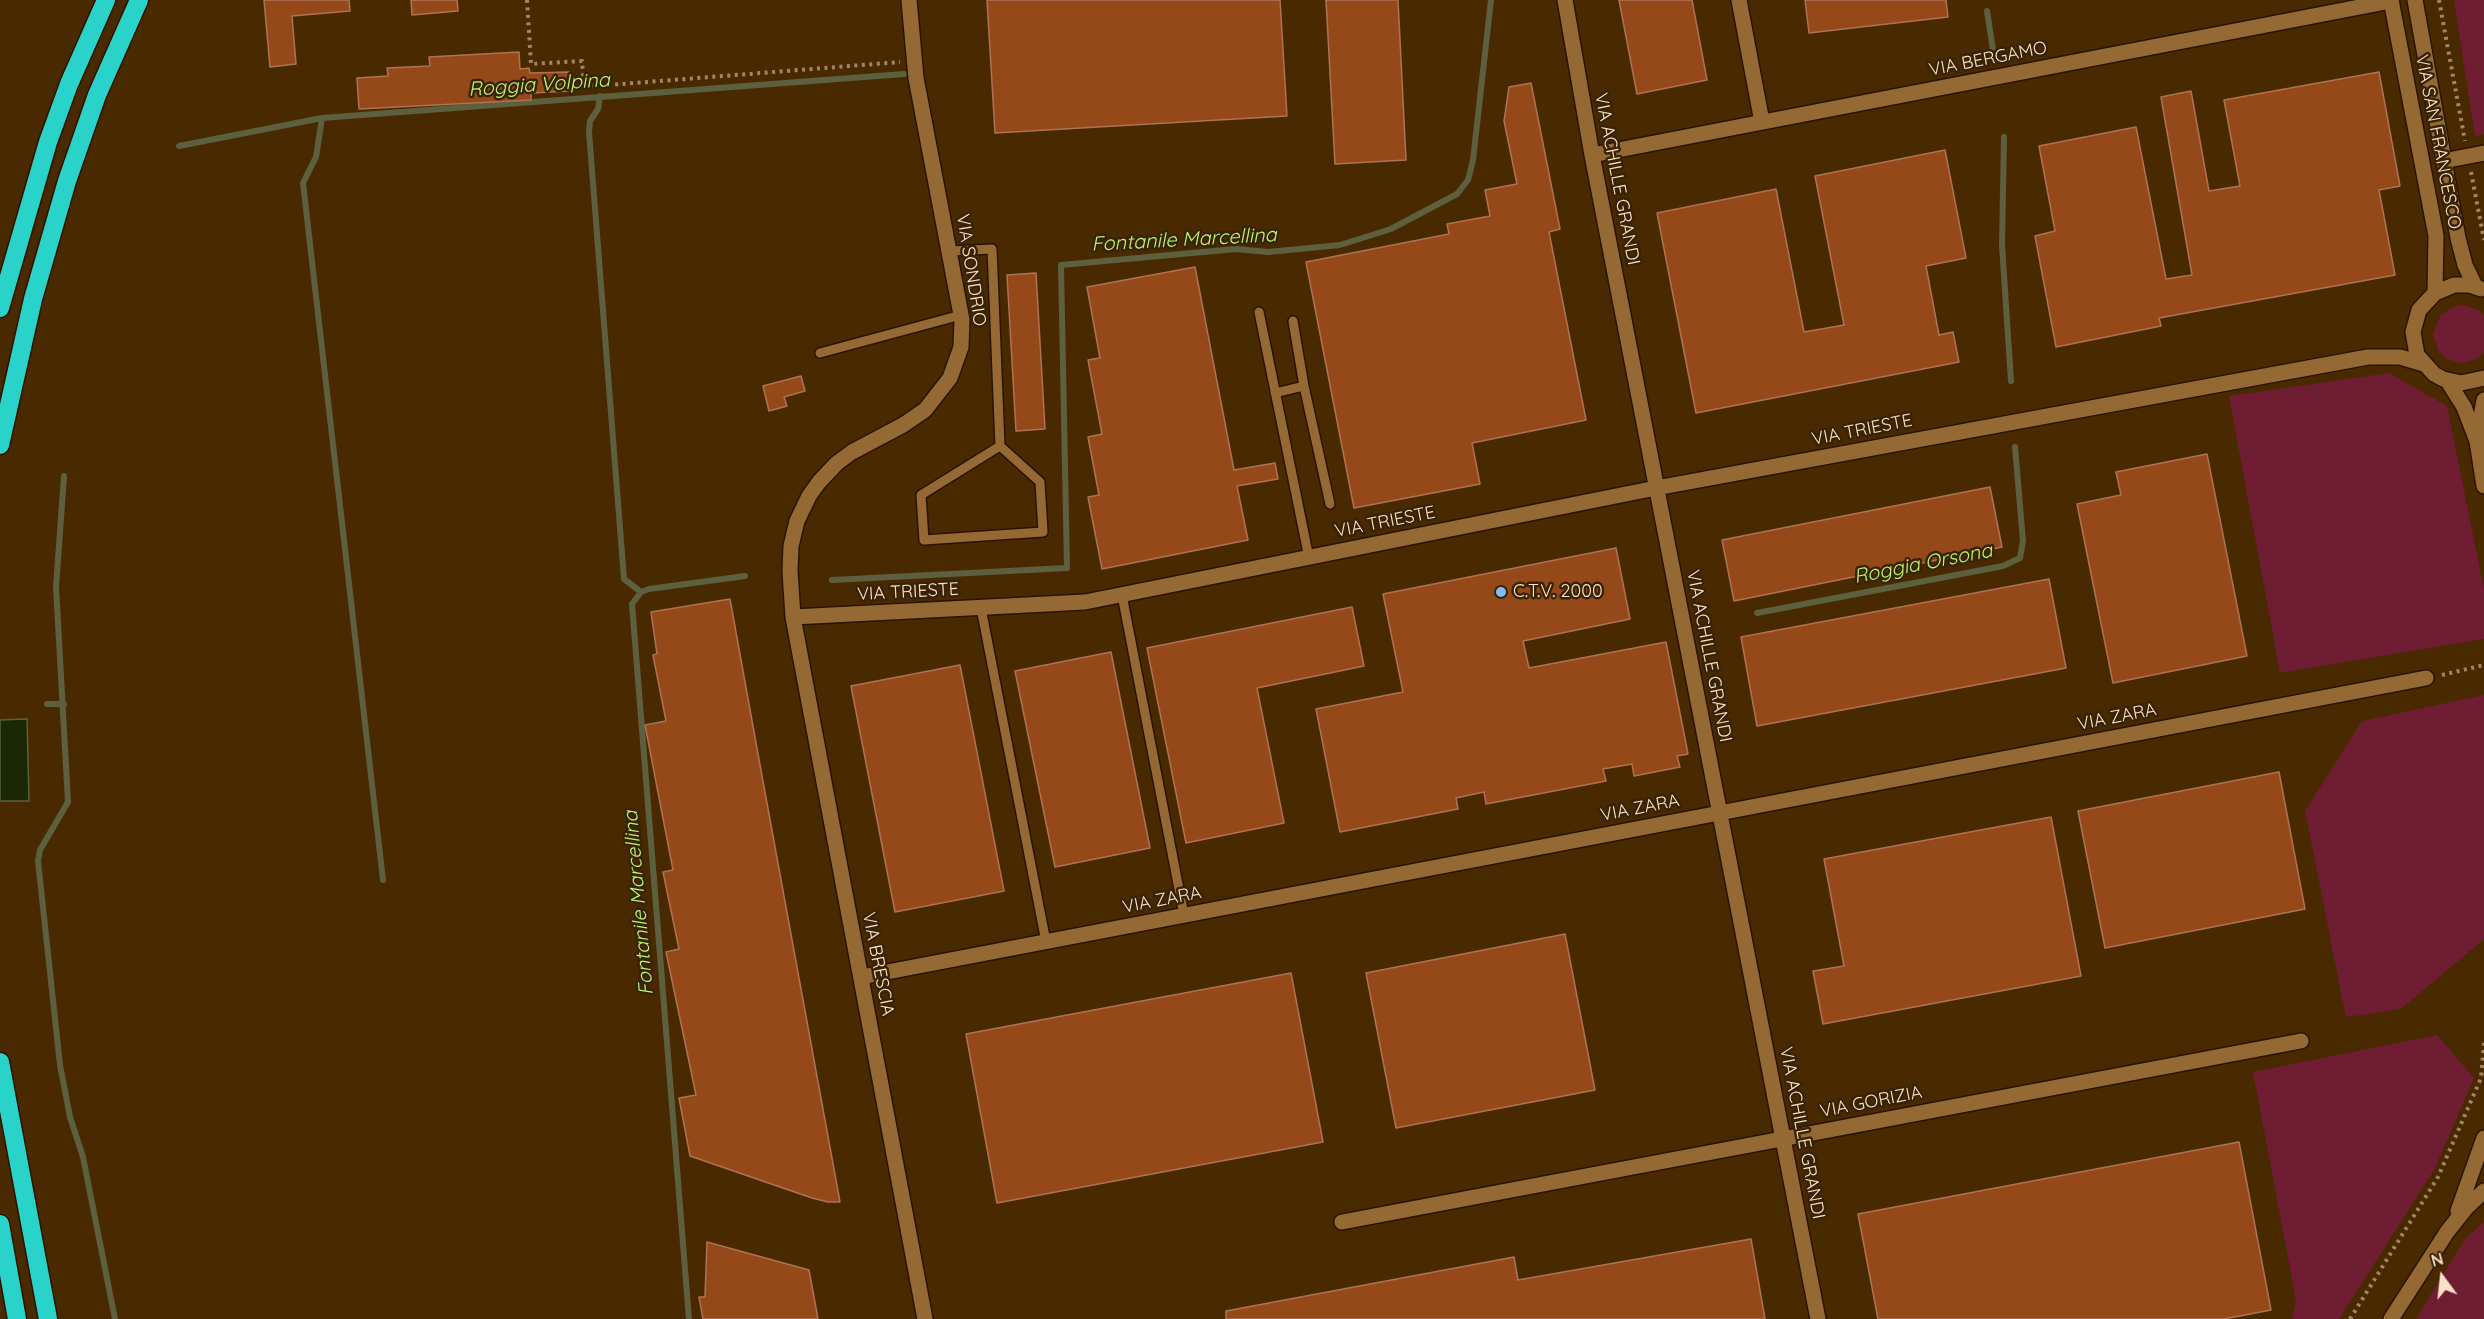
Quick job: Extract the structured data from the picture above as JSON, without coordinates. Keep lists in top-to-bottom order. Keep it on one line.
{"streets":{"street":["VIA BERGAMO","VIA SAN FRANCESCO","VIA ACHILLE GRANDI","VIA SONDRIO","VIA TRIESTE","VIA ZARA","VIA BRESCIA","VIA GORIZIA"]},"crossings":[["VIA BERGAMO","VIA SAN FRANCESCO"],["VIA BERGAMO","VIA ACHILLE GRANDI"],["VIA ACHILLE GRANDI","VIA TRIESTE"],["VIA ACHILLE GRANDI","VIA ZARA"],["VIA ACHILLE GRANDI","VIA GORIZIA"],["VIA SONDRIO","VIA TRIESTE"],["VIA SONDRIO","VIA BRESCIA"],["VIA TRIESTE","VIA BRESCIA"],["VIA ZARA","VIA BRESCIA"]],"water":["Roggia Volpina","Fontanile Marcellina","Roggia Orsona"],"places":["C.T.V. 2000"],"north":"top"}
